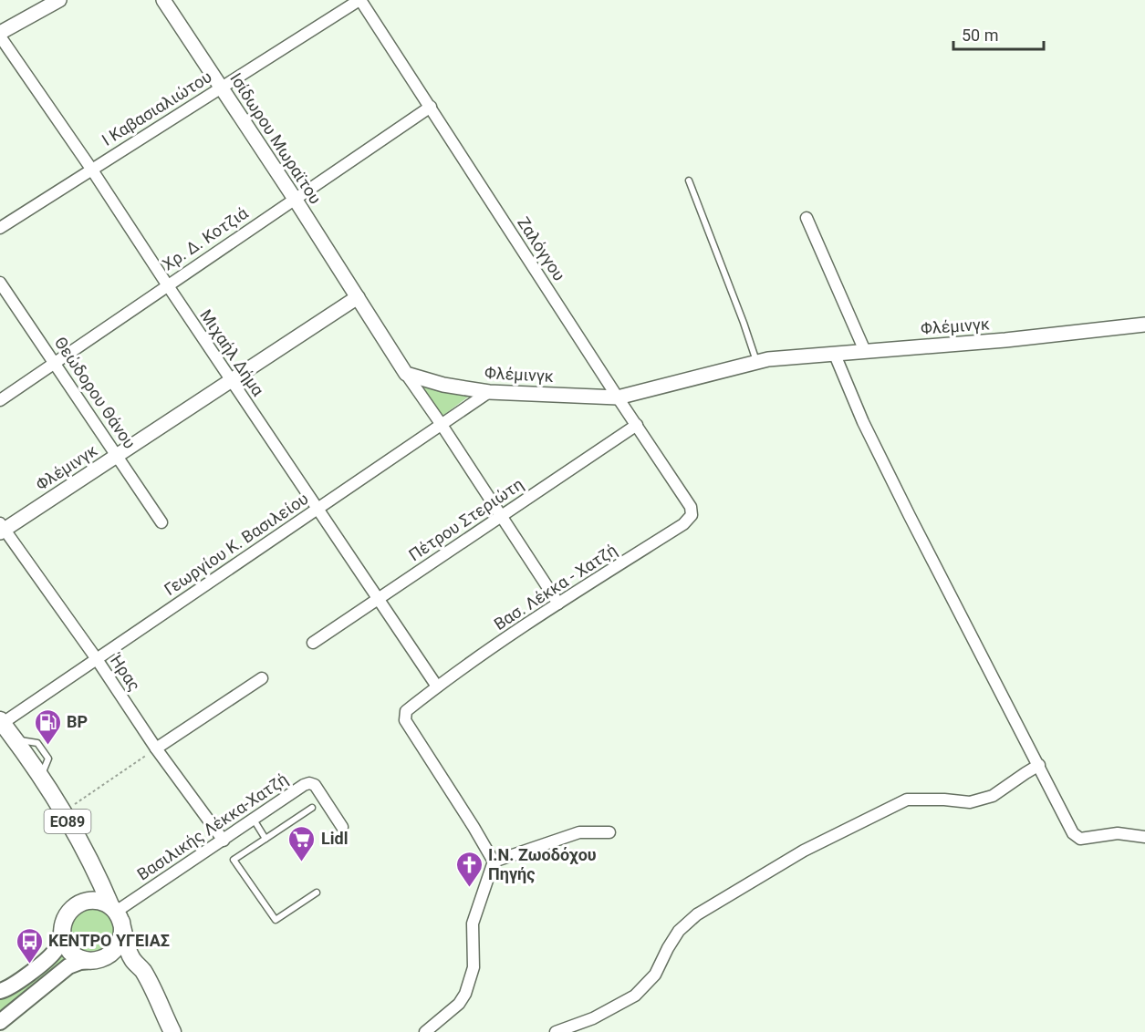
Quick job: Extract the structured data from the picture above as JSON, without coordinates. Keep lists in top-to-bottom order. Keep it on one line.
{"streets":{"main road":["ΕΟ89"],"street":["Ι Καβασιαλιώτου","Ισίδωρου Μωραϊτου","Χρ. Δ. Κοτζιά","Ζαλόγγου","Φλέμινγκ","Μιχαήλ Δήμα","Θεώδορου Θάνου","Πέτρου Στεριώτη","Γεωργίου Κ. Βασιλείου","Βασ. Λέκκα - Χατζή","Ήρας","Βασιλικής Λέκκα-Χατζή"]},"crossings":[["Ι Καβασιαλιώτου","Ισίδωρου Μωραϊτου"],["Ι Καβασιαλιώτου","Ζαλόγγου"],["Ι Καβασιαλιώτου","Μιχαήλ Δήμα"],["Ισίδωρου Μωραϊτου","Χρ. Δ. Κοτζιά"],["Ισίδωρου Μωραϊτου","Φλέμινγκ"],["Χρ. Δ. Κοτζιά","Ζαλόγγου"],["Χρ. Δ. Κοτζιά","Μιχαήλ Δήμα"],["Χρ. Δ. Κοτζιά","Θεώδορου Θάνου"],["Ζαλόγγου","Φλέμινγκ"],["Ζαλόγγου","Πέτρου Στεριώτη"],["Ζαλόγγου","Βασ. Λέκκα - Χατζή"],["Φλέμινγκ","Μιχαήλ Δήμα"],["Φλέμινγκ","Θεώδορου Θάνου"],["Φλέμινγκ","Γεωργίου Κ. Βασιλείου"],["Φλέμινγκ","Ήρας"],["Μιχαήλ Δήμα","Πέτρου Στεριώτη"],["Μιχαήλ Δήμα","Γεωργίου Κ. Βασιλείου"],["Μιχαήλ Δήμα","Βασ. Λέκκα - Χατζή"],["Γεωργίου Κ. Βασιλείου","Ήρας"],["Γεωργίου Κ. Βασιλείου","ΕΟ89"],["Ήρας","Βασιλικής Λέκκα-Χατζή"],["ΕΟ89","Βασιλικής Λέκκα-Χατζή"]],"places":{"fuel station":["BP"],"supermarket":["Lidl"],"church":["Ι.Ν. Ζωοδόχου Πηγής"],"bus stop":["ΚΕΝΤΡΟ ΥΓΕΙΑΣ"]},"scale_bar":"50 m"}
